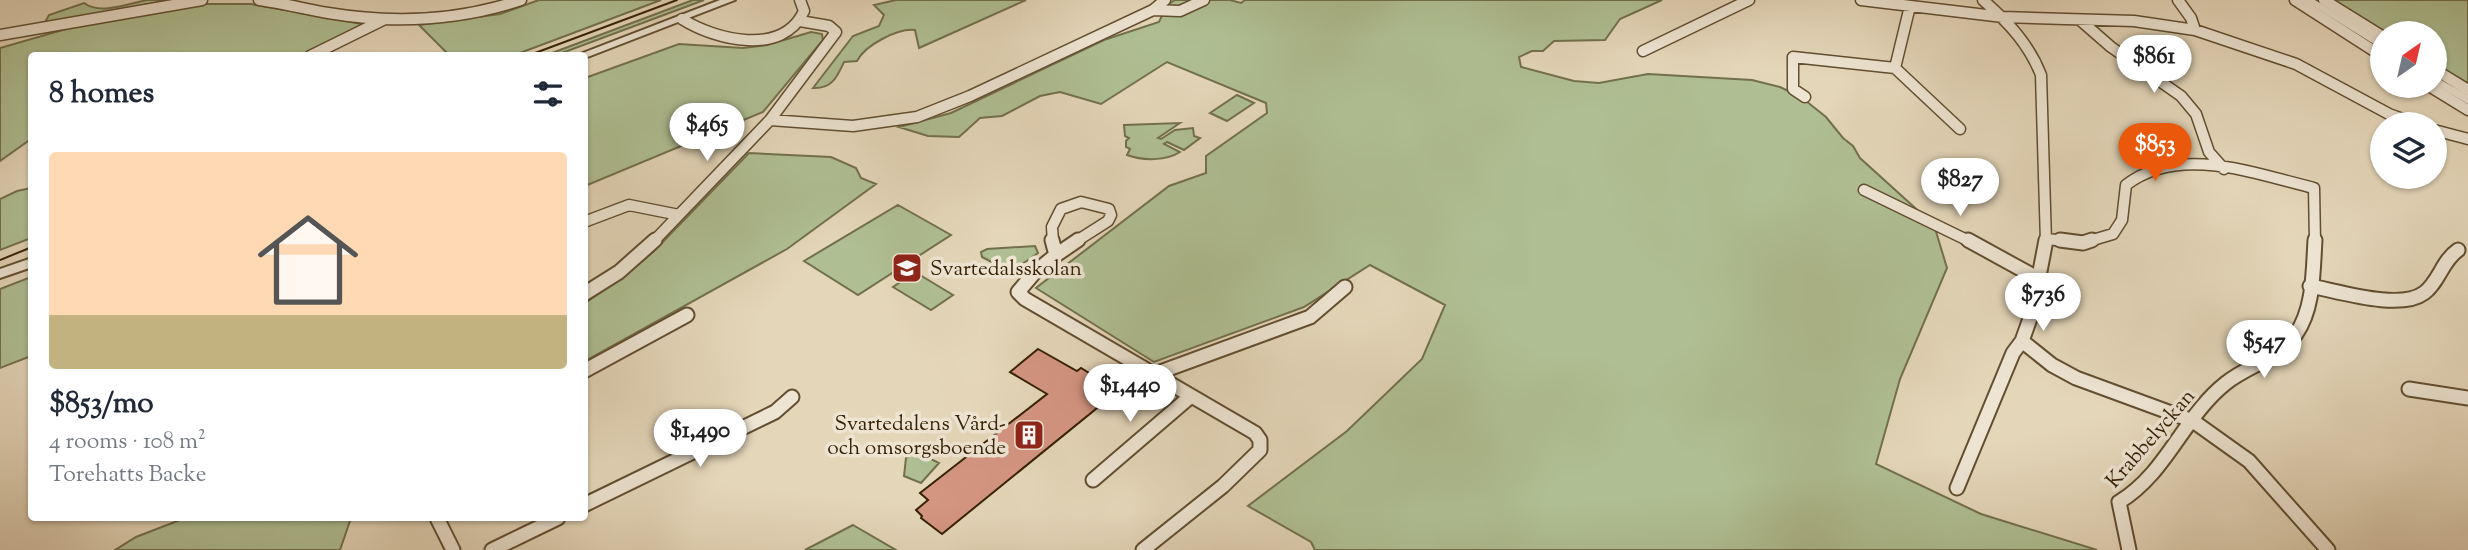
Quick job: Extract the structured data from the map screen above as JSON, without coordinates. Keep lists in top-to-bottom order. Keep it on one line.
{"streets":{"street":["Krabbelyckan"]},"places":{"school or university":["Svartedalsskolan"],"building":["Svartedalens Vård- och omsorgsboende"]},"north":"top right","page":{"price":["$861","$465","$853","$827","$736","$547","$1,440","$1,490"],"heading":"8 homes","list":[{"name":"$853/mo","note":"4 rooms · 108 m² · Torehatts Backe"}]}}
